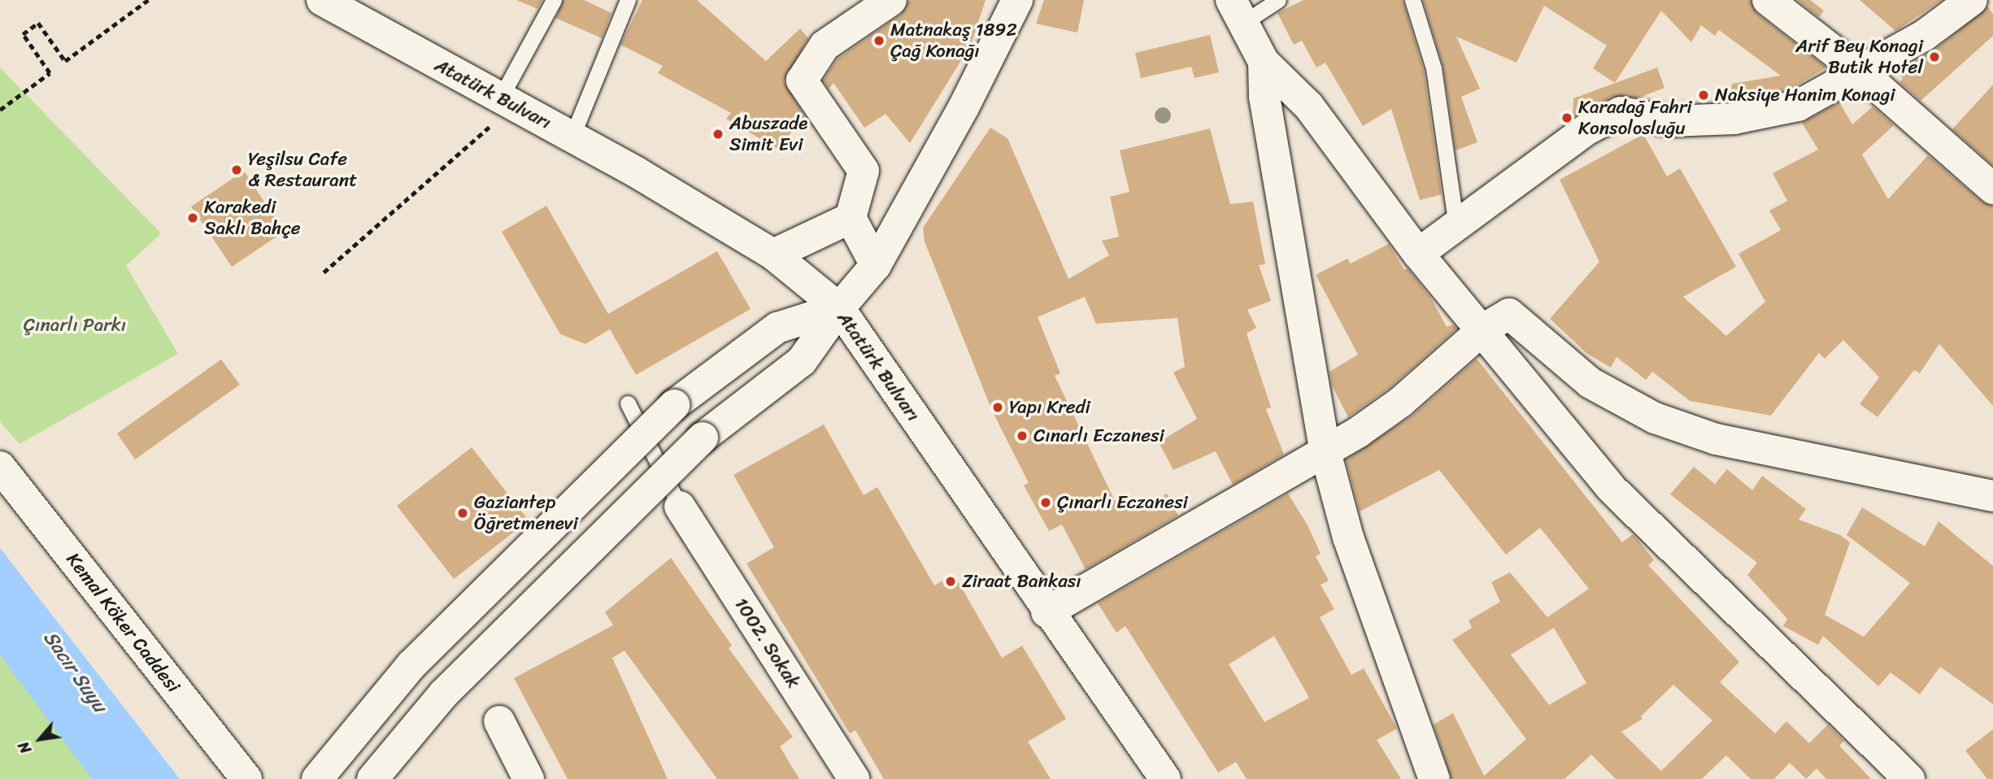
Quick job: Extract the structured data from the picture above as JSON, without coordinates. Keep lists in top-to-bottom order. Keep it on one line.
{"streets":{"street":["Atatürk Bulvarı","Kemal Köker Caddesi","1002. Sokak"]},"water":["Sacır Suyu"],"parks":["Çınarlı Parkı"],"places":["Matnakaş 1892 Çağ Konağı","Arif Bey Konagi Butik Hotel","Naksiye Hanim Konagi","Karadağ Fahri Konsolosluğu","Abuszade Simit Evi","Yeşilsu Cafe & Restaurant","Karakedi Saklı Bahçe","Yapı Kredi","Cınarlı Eczanesi","Çınarlı Eczanesi","Gaziantep Öğretmenevi","Ziraat Bankası"],"north":"bottom left"}
